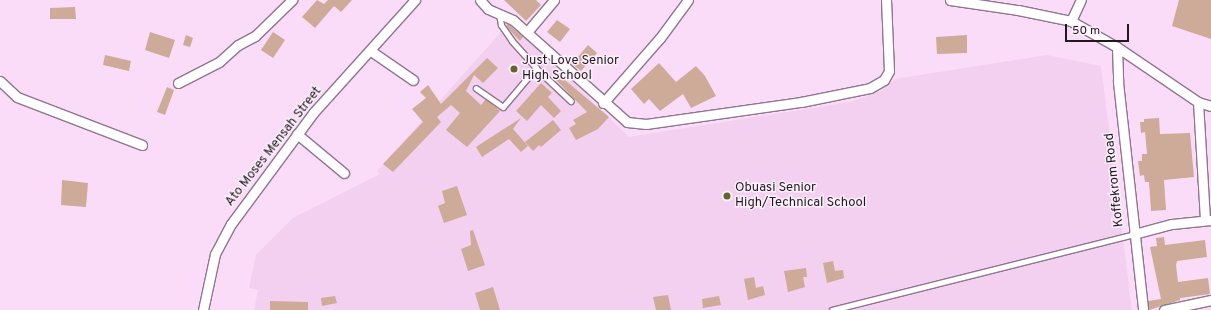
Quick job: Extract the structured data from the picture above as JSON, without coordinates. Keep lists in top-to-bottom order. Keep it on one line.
{"streets":{"street":["Ato Moses Mensah Street","Koffekrom Road"]},"places":["Just Love Senior High School","Obuasi Senior High/Technical School"],"scale_bar":"50 m"}
